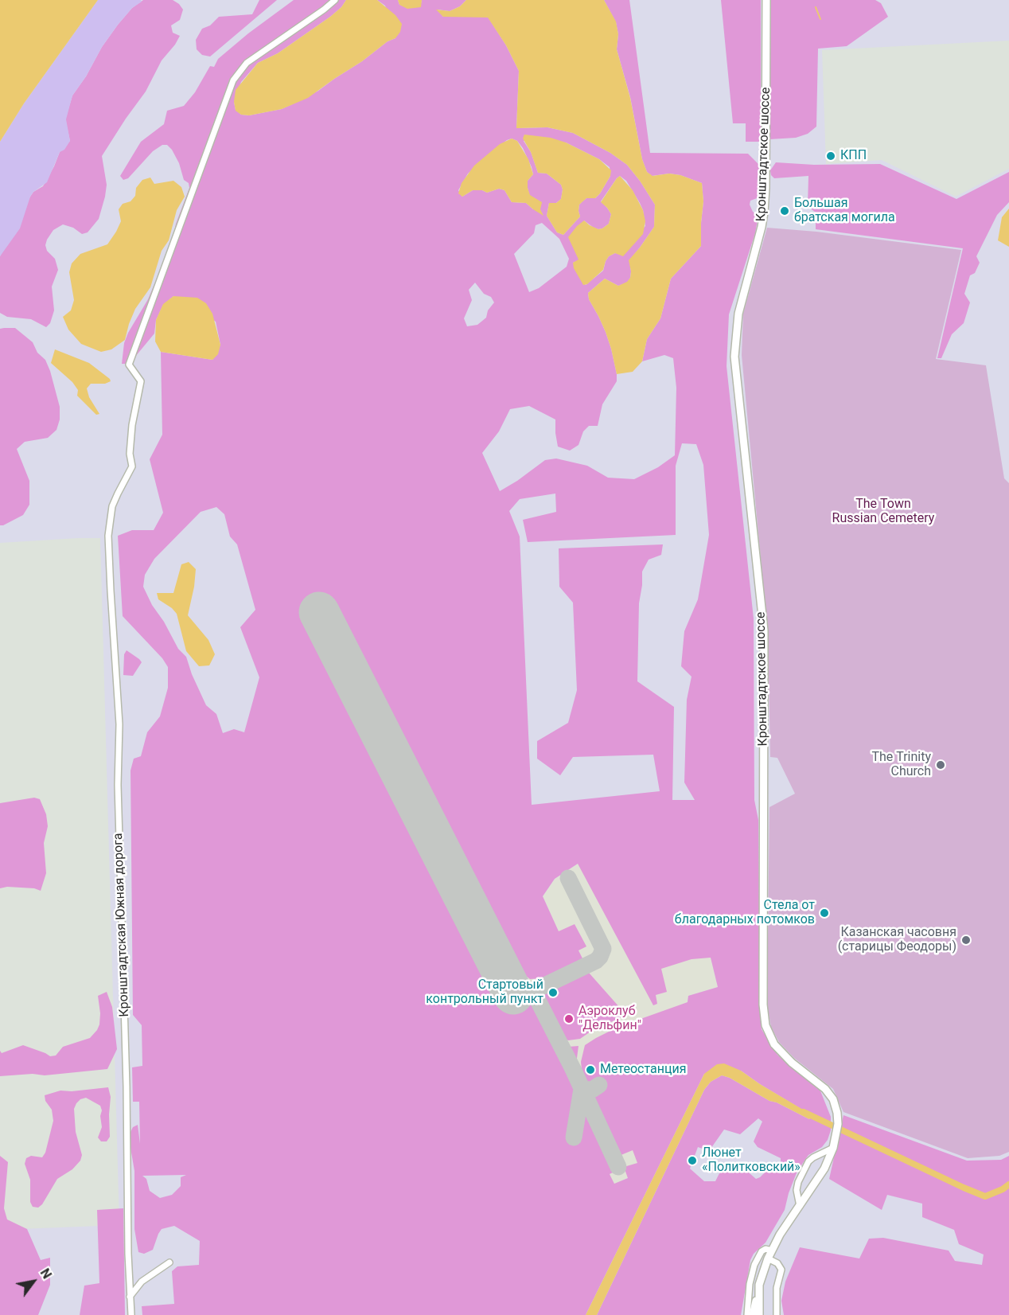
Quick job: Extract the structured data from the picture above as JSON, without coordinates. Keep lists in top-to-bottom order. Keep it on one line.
{"streets":{"street":["Кронштадтское шоссе","Кронштадтская Южная дорога"]},"parks":["The Town Russian Cemetery"],"places":["КПП","Большая братская могила","The Trinity Church","Стела от благодарных потомков","Казанская часовня (старицы Феодоры)","Стартовый контрольный пункт","Аэроклуб \"Дельфин\"","Метеостанция","Люнет «Политковский»"],"north":"top right"}
